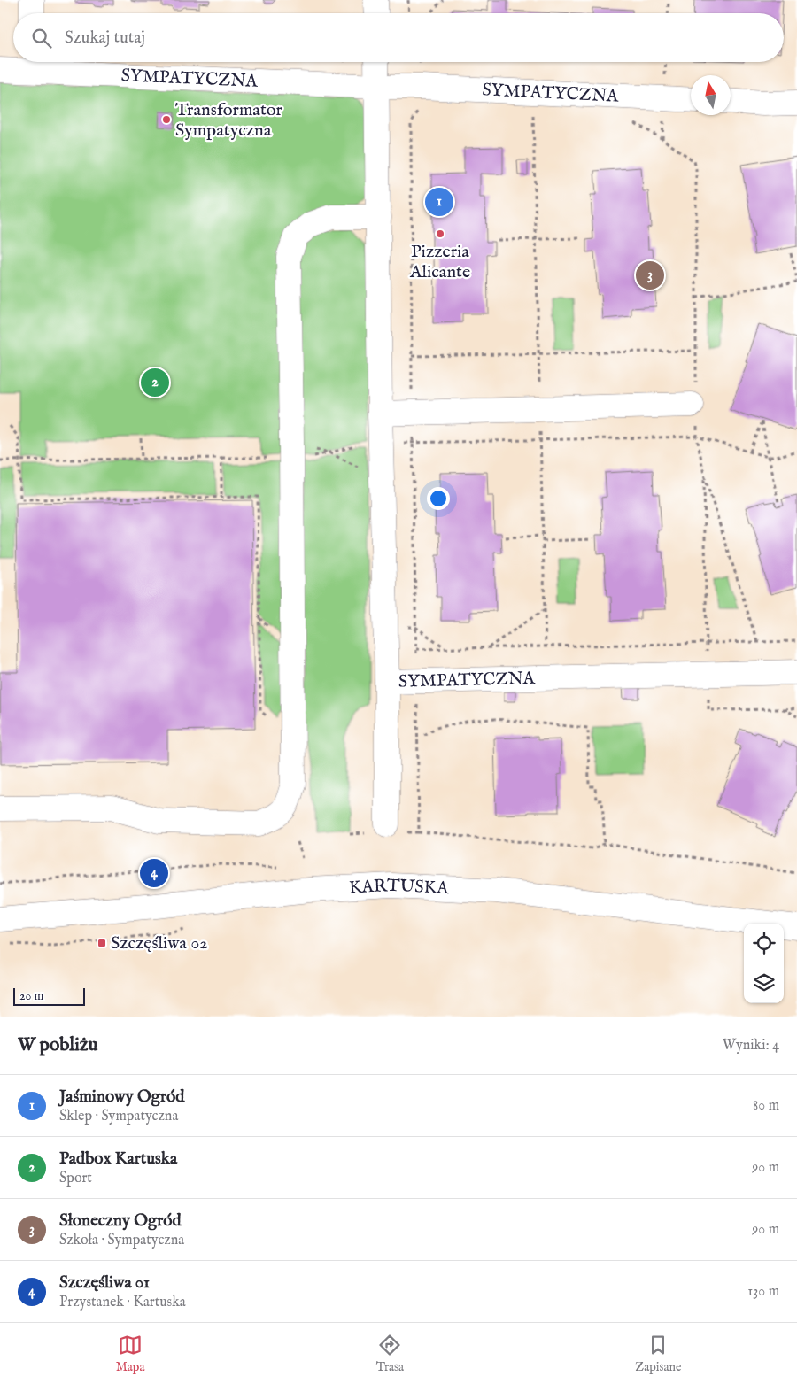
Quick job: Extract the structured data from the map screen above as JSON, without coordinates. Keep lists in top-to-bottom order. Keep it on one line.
{"streets":{"street":["SYMPATYCZNA","KARTUSKA"]},"places":{"other":["Transformator Sympatyczna","Pizzeria Alicante"],"transit":["Szczęśliwa 02"]},"scale_bar":"20 m","north":"top","page":{"search":"Szukaj tutaj","pins":["1","3","2","4"],"scale":"20 m","heading":["W pobliżu","Wyniki: 4"],"list":[{"mark":"1","name":"Jaśminowy Ogród","note":"Sklep · Sympatyczna","value":"80 m"},{"mark":"2","name":"Padbox Kartuska","note":"Sport","value":"90 m"},{"mark":"3","name":"Słoneczny Ogród","note":"Szkoła · Sympatyczna","value":"90 m"},{"mark":"4","name":"Szczęśliwa 01","note":"Przystanek · Kartuska","value":"130 m"}],"nav":["Mapa","Trasa","Zapisane"]}}
